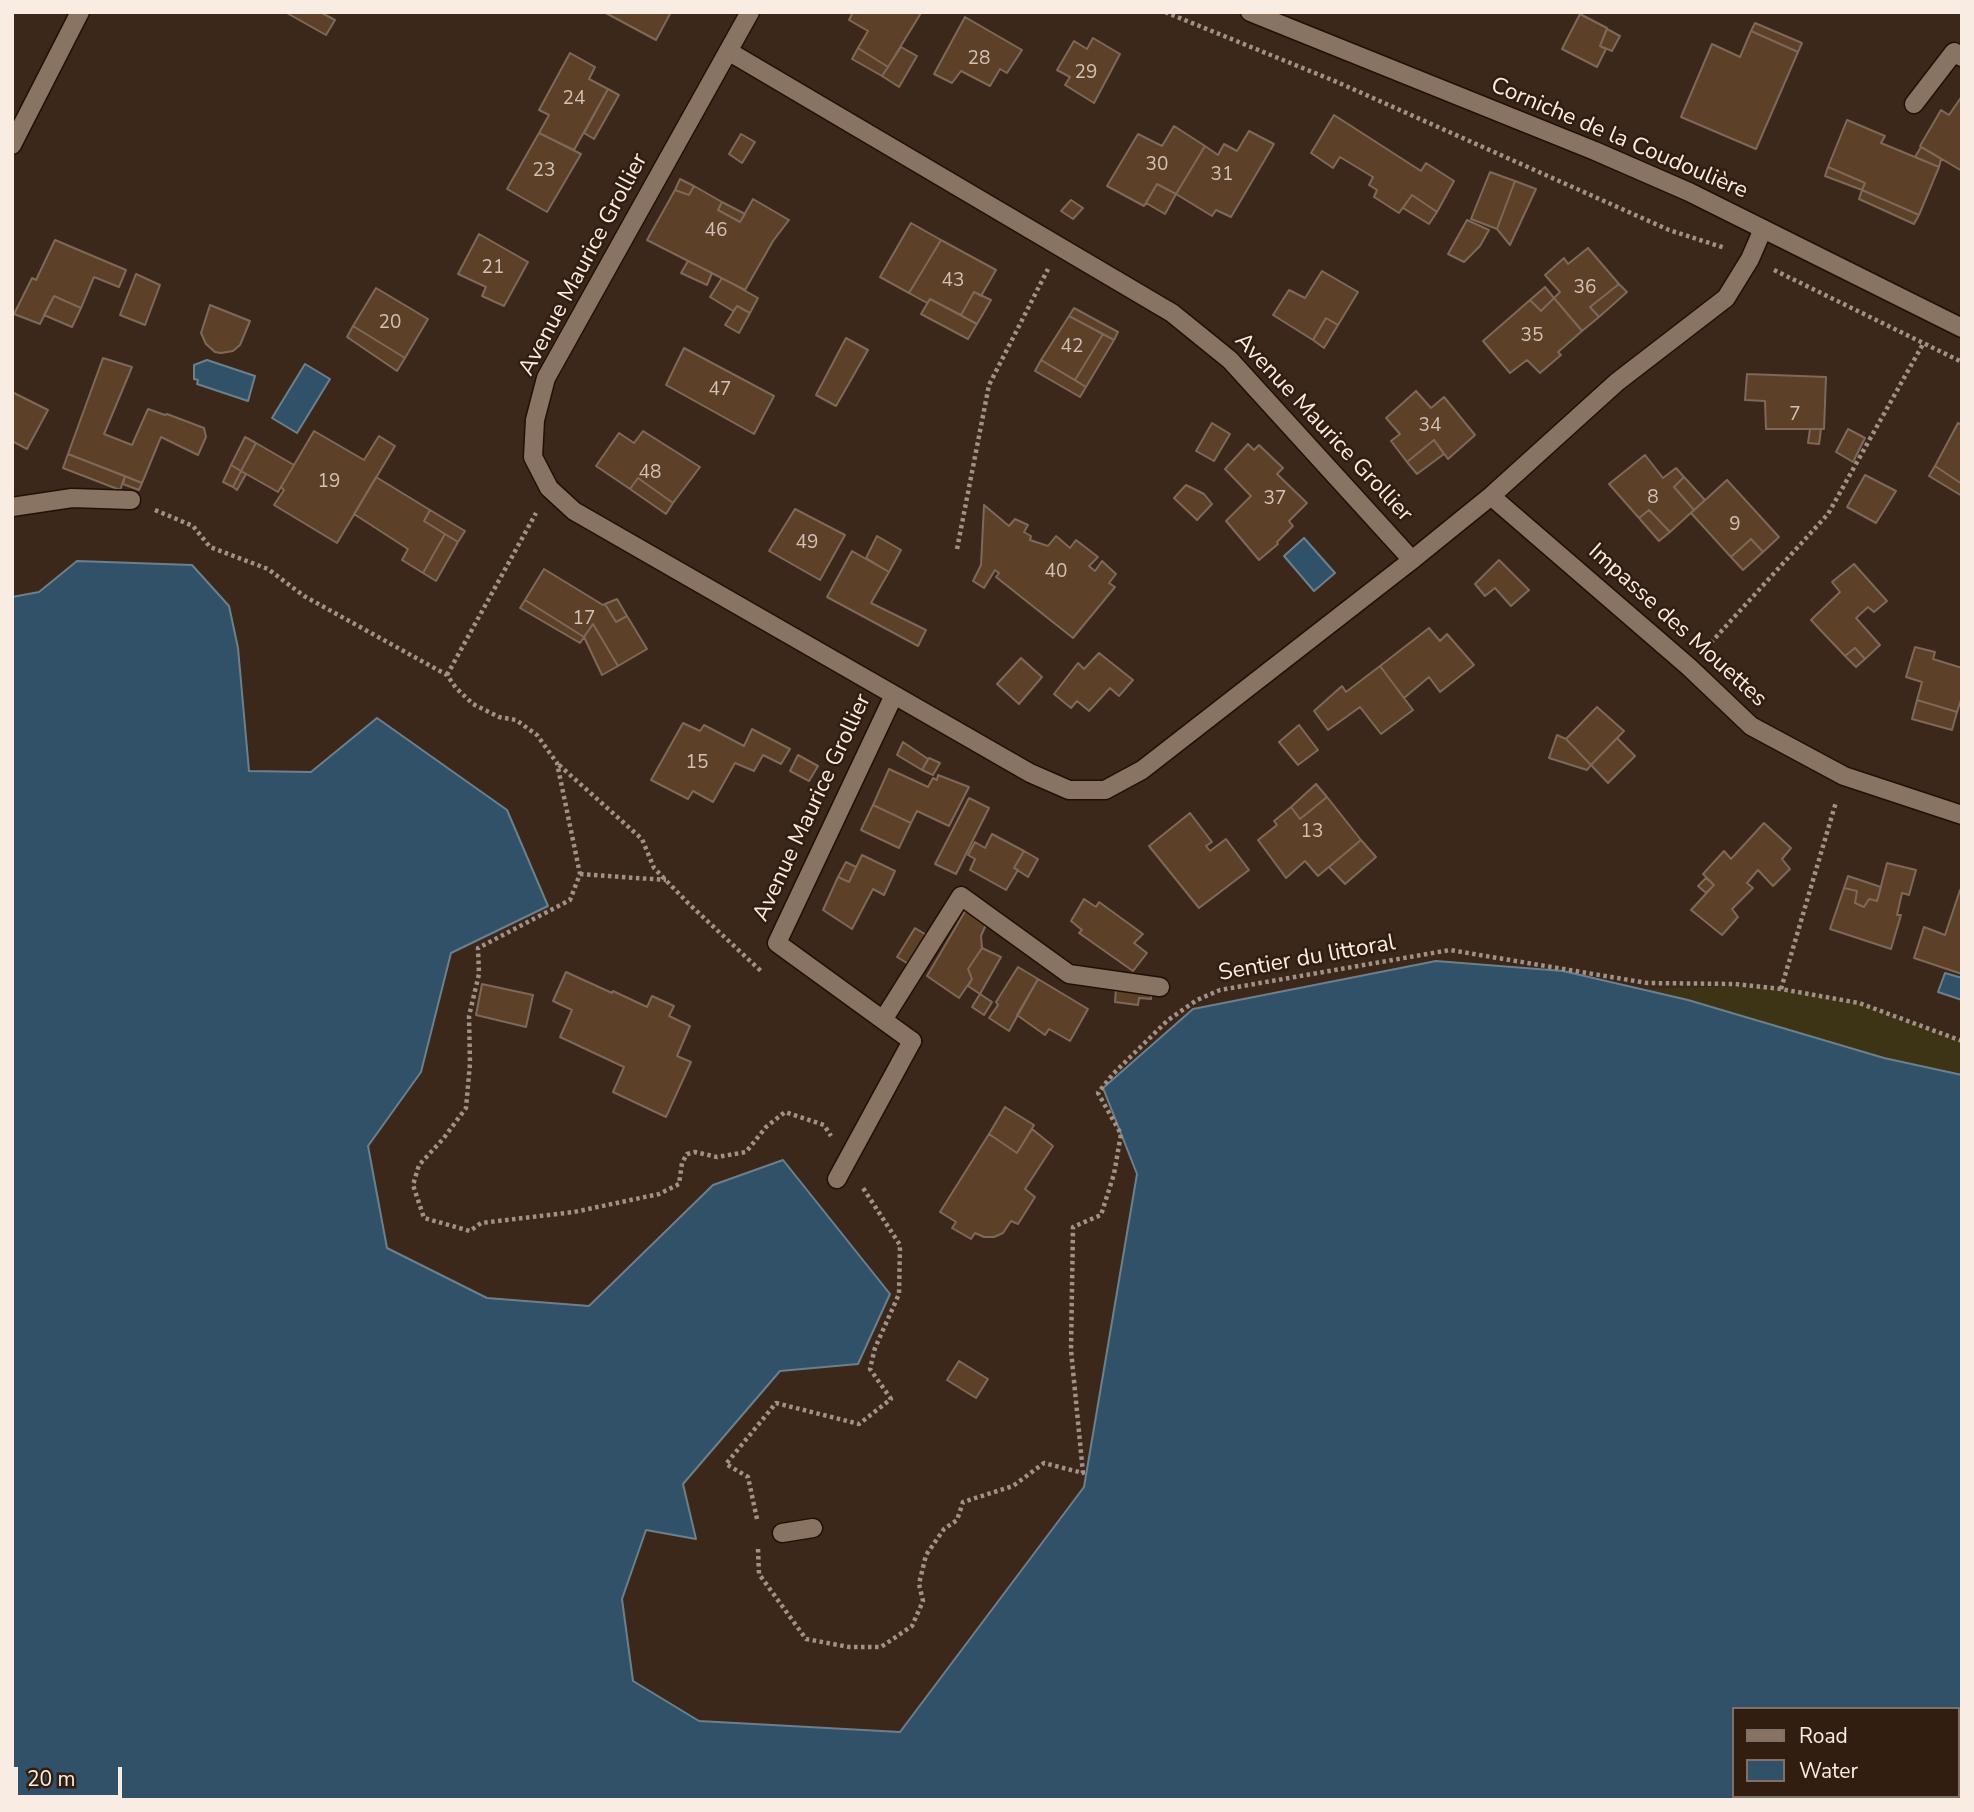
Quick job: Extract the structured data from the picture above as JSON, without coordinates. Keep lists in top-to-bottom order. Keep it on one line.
{"streets":{"street":["Corniche de la Coudoulière","Avenue Maurice Grollier","Impasse des Mouettes"],"path":["Sentier du littoral"]},"crossings":[["Corniche de la Coudoulière","Avenue Maurice Grollier"],["Avenue Maurice Grollier","Impasse des Mouettes"]],"house_numbers":["28","29","24","30","23","31","46","21","43","36","20","35","42","47","7","34","48","19","8","37","9","49","40","17","15","13"],"legend":["Road","Water"],"scale_bar":"20 m"}
